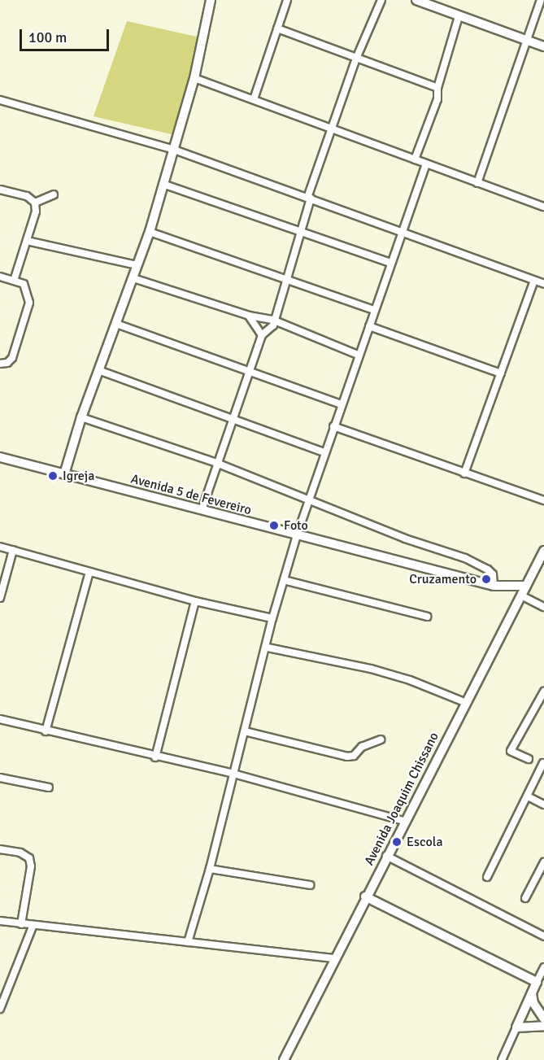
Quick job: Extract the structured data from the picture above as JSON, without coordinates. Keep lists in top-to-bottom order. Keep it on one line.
{"streets":{"street":["Avenida 5 de Fevereiro","Avenida Joaquim Chissano"]},"crossings":[["Avenida 5 de Fevereiro","Avenida Joaquim Chissano"]],"places":["Igreja","Foto","Cruzamento","Escola"],"scale_bar":"100 m"}
